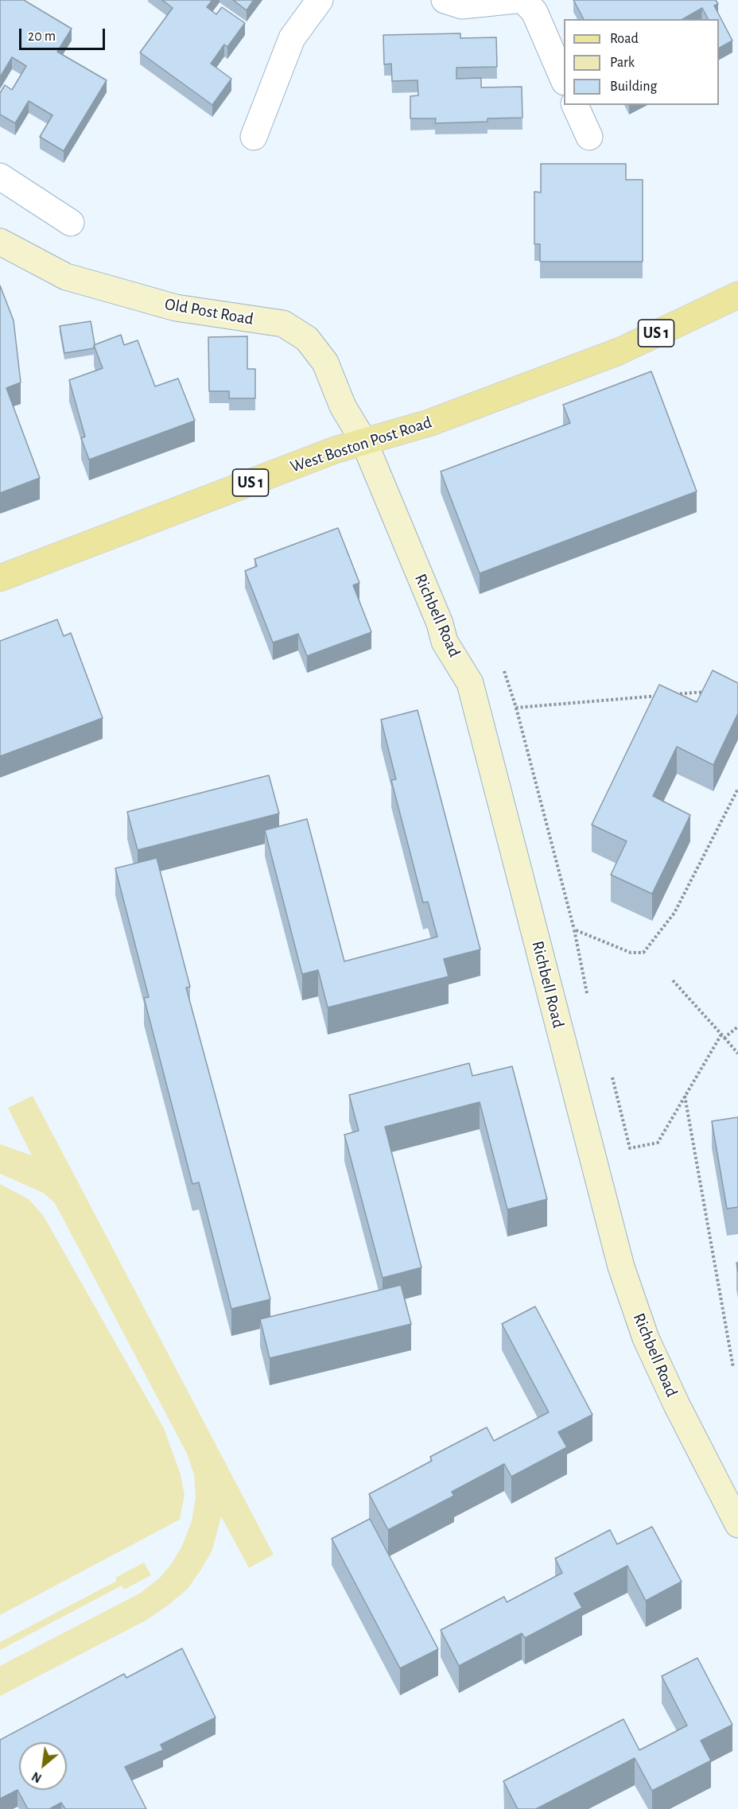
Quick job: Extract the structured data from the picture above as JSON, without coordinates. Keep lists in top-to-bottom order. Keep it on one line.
{"streets":{"main road":["US 1","West Boston Post Road"],"street":["Old Post Road","Richbell Road"]},"crossings":[["Old Post Road","West Boston Post Road"],["Old Post Road","Richbell Road"],["West Boston Post Road","Richbell Road"]],"legend":["Road","Park","Building"],"scale_bar":"20 m","north":"bottom left"}
